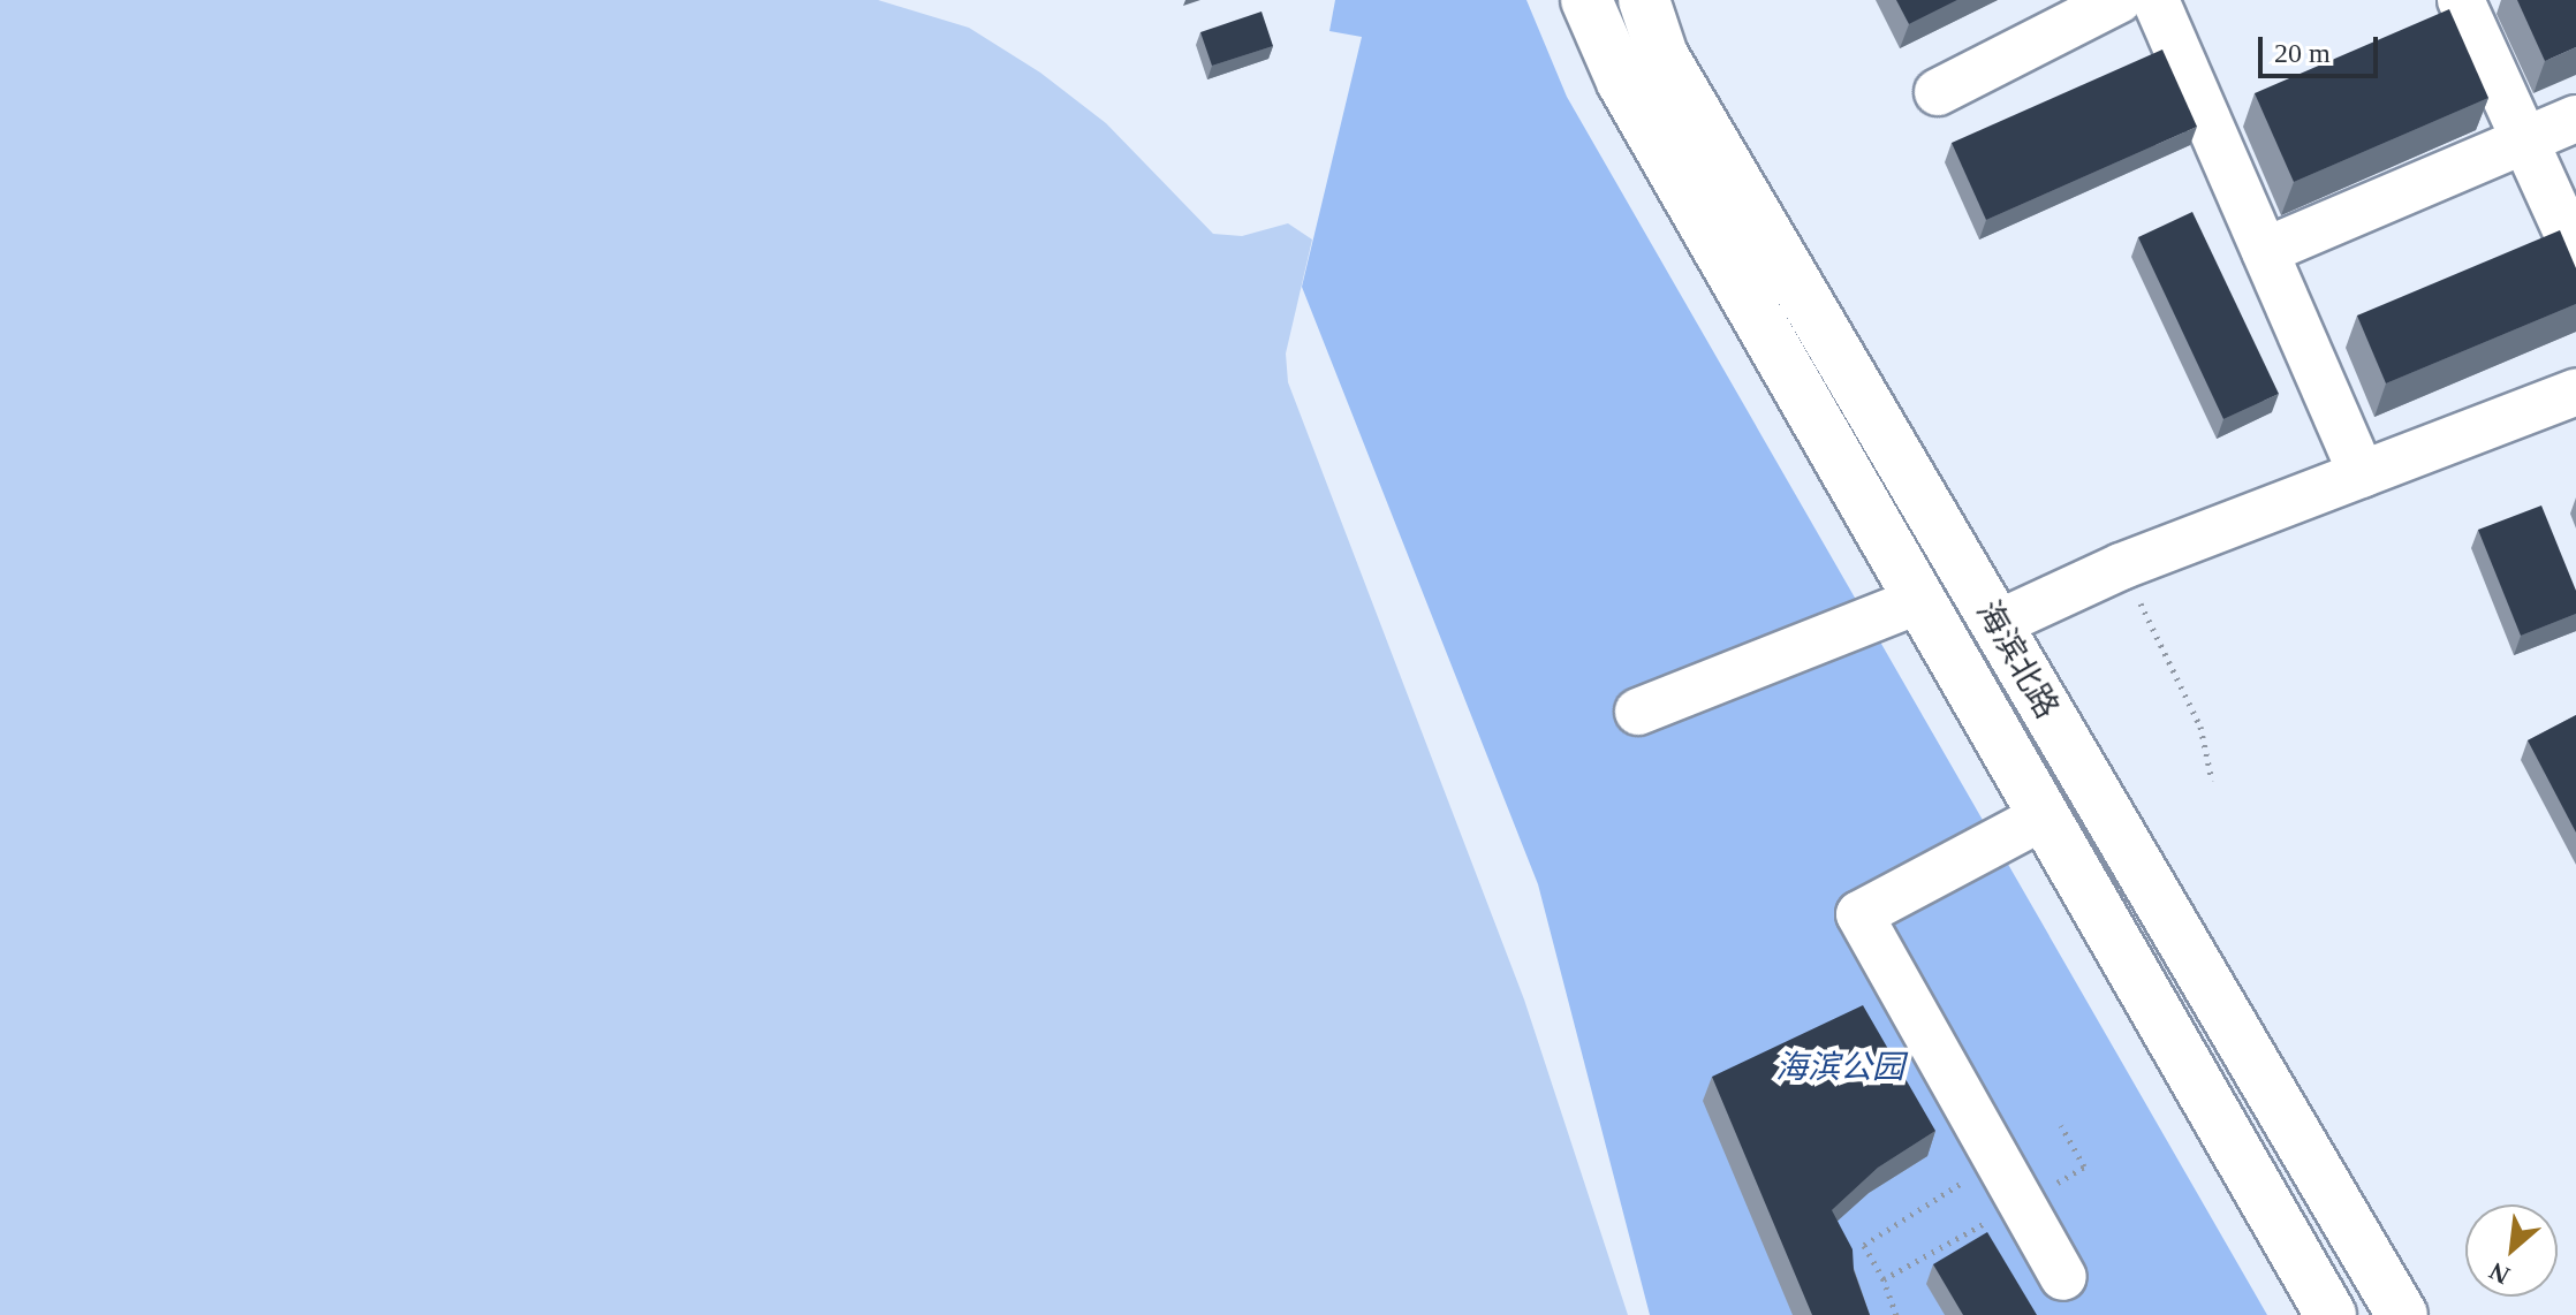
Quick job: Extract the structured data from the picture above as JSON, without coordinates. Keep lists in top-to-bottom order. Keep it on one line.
{"streets":{"main road":["海滨北路"]},"parks":["海滨公园"],"scale_bar":"20 m","north":"bottom left"}
